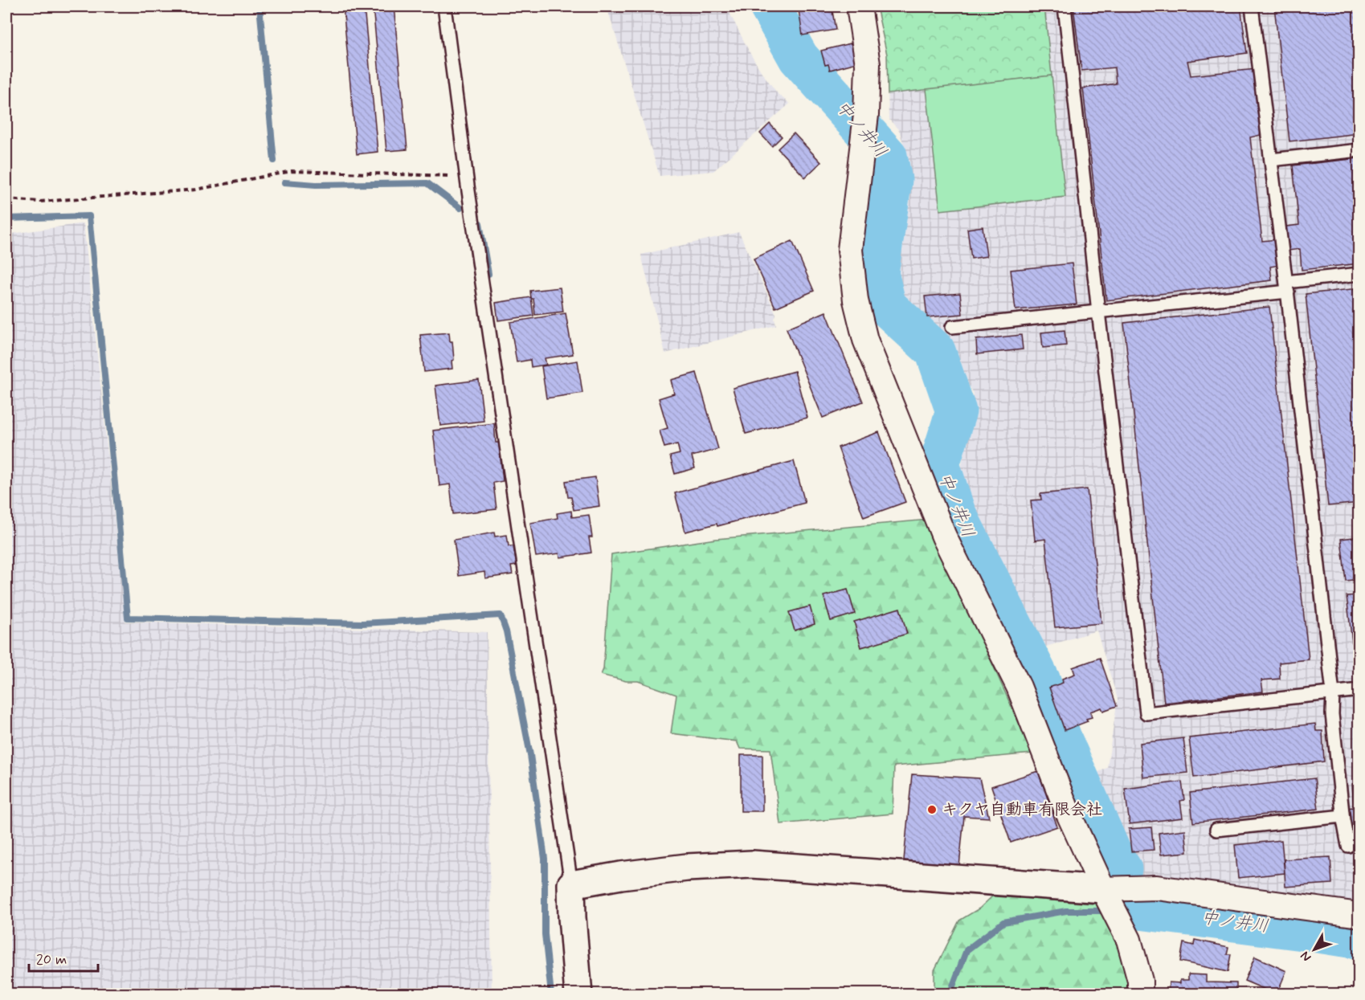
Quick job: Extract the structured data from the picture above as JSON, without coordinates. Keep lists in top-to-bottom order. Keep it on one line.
{"water":["中ノ井川"],"places":["キクヤ自動車有限会社"],"scale_bar":"20 m","north":"bottom left"}
